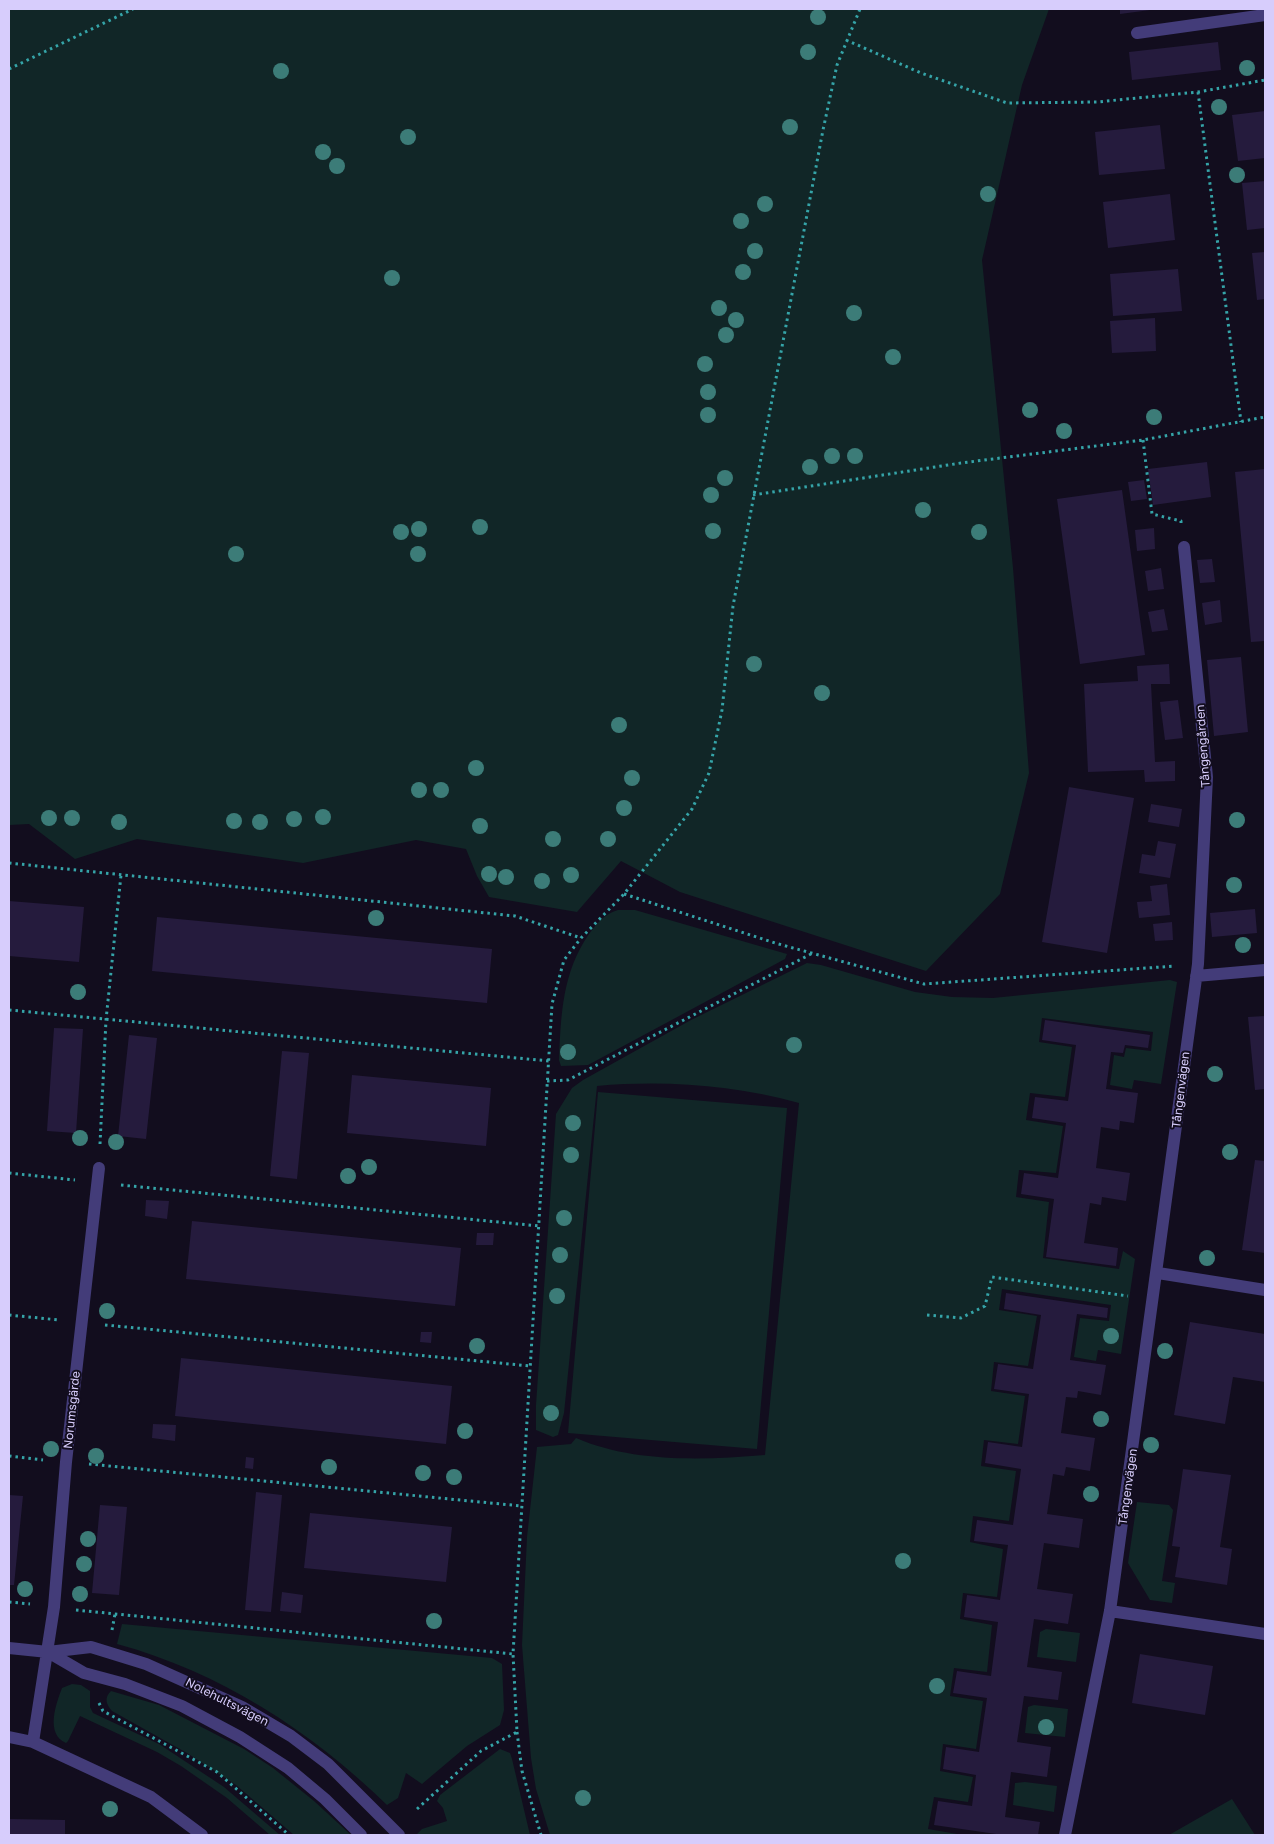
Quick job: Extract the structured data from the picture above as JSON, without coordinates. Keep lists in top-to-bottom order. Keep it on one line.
{"streets":{"street":["Tångengården","Tångenvägen","Norumsgärde","Nolehultsvägen"]},"crossings":[["Tångengården","Tångenvägen"],["Norumsgärde","Nolehultsvägen"]]}
